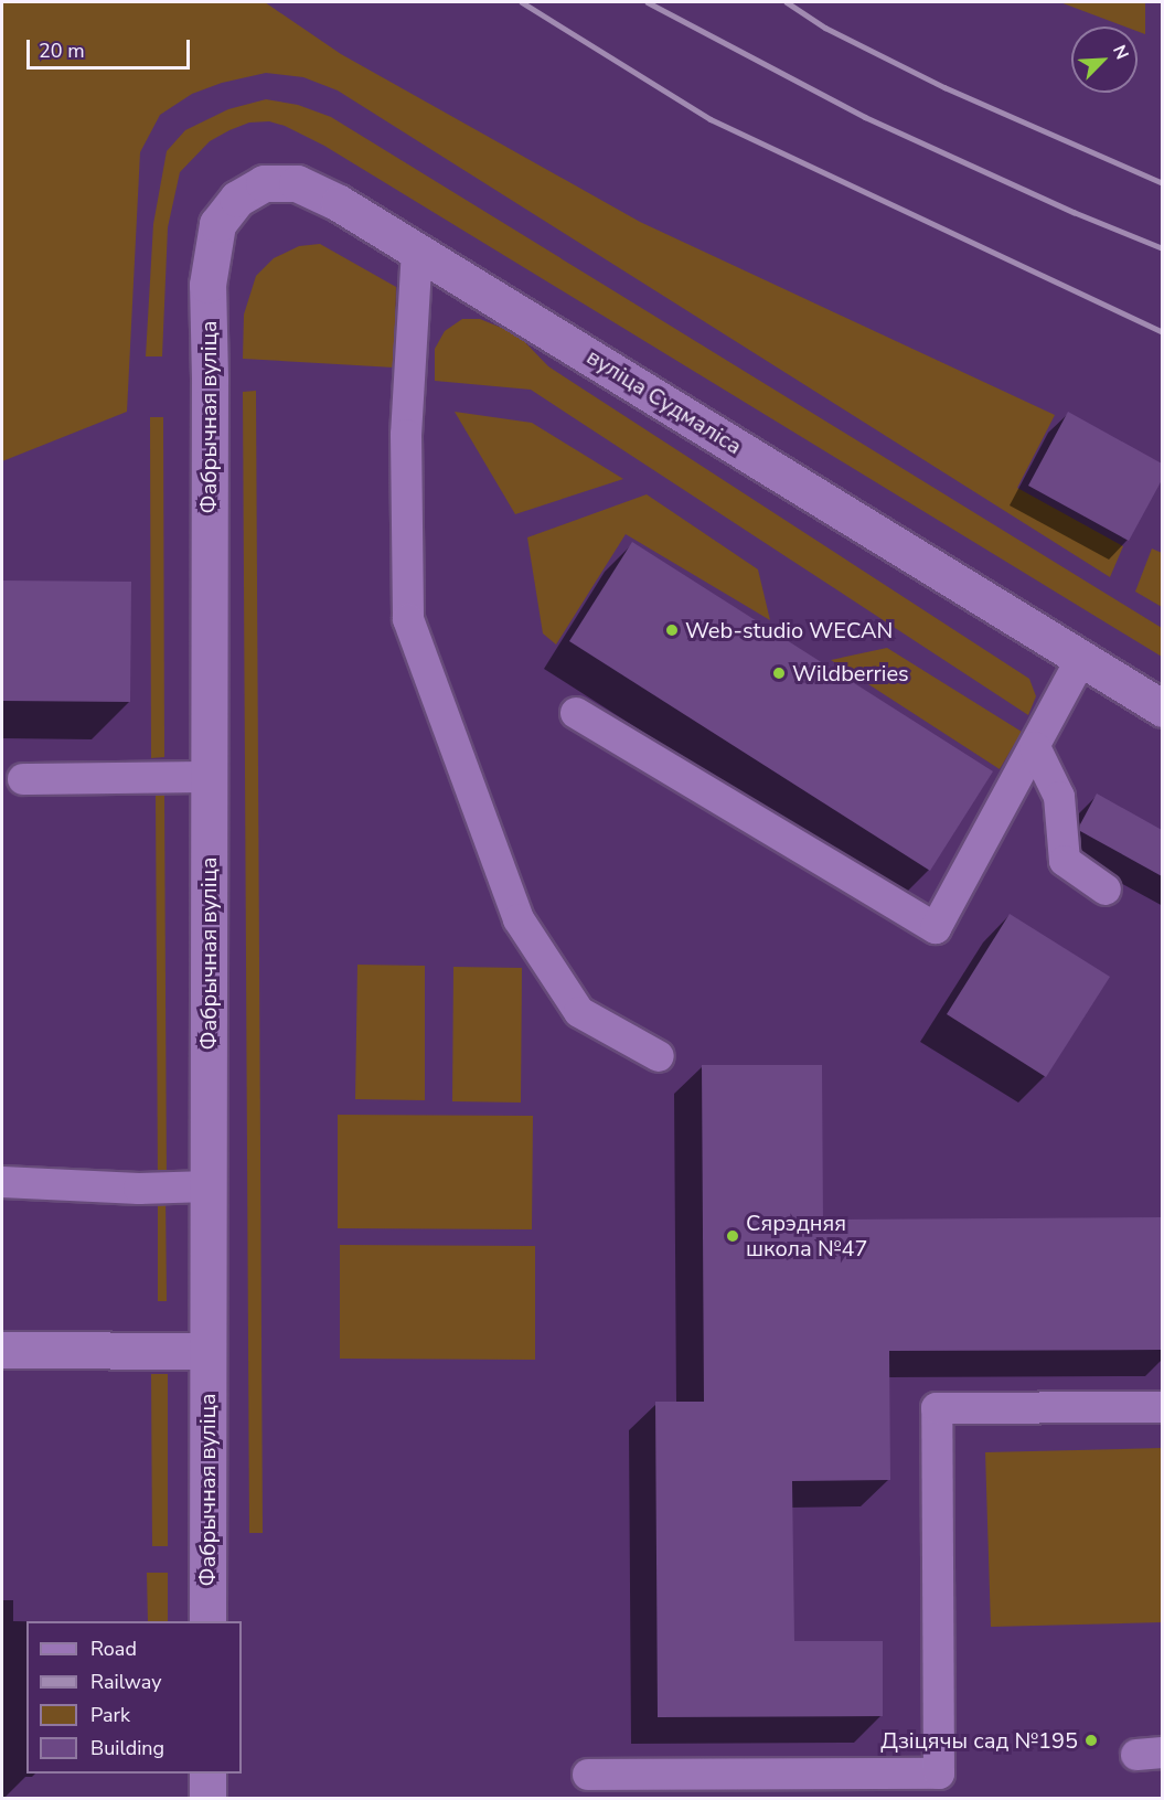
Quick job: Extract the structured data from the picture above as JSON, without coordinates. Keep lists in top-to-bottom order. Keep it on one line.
{"streets":{"street":["вуліца Судмаліса","Фабрычная вуліца"]},"crossings":[["вуліца Судмаліса","Фабрычная вуліца"]],"places":["Web-studio WECAN","Wildberries","Сярэдняя школа №47","Дзіцячы сад №195"],"legend":["Road","Railway","Park","Building"],"scale_bar":"20 m","north":"top right"}
